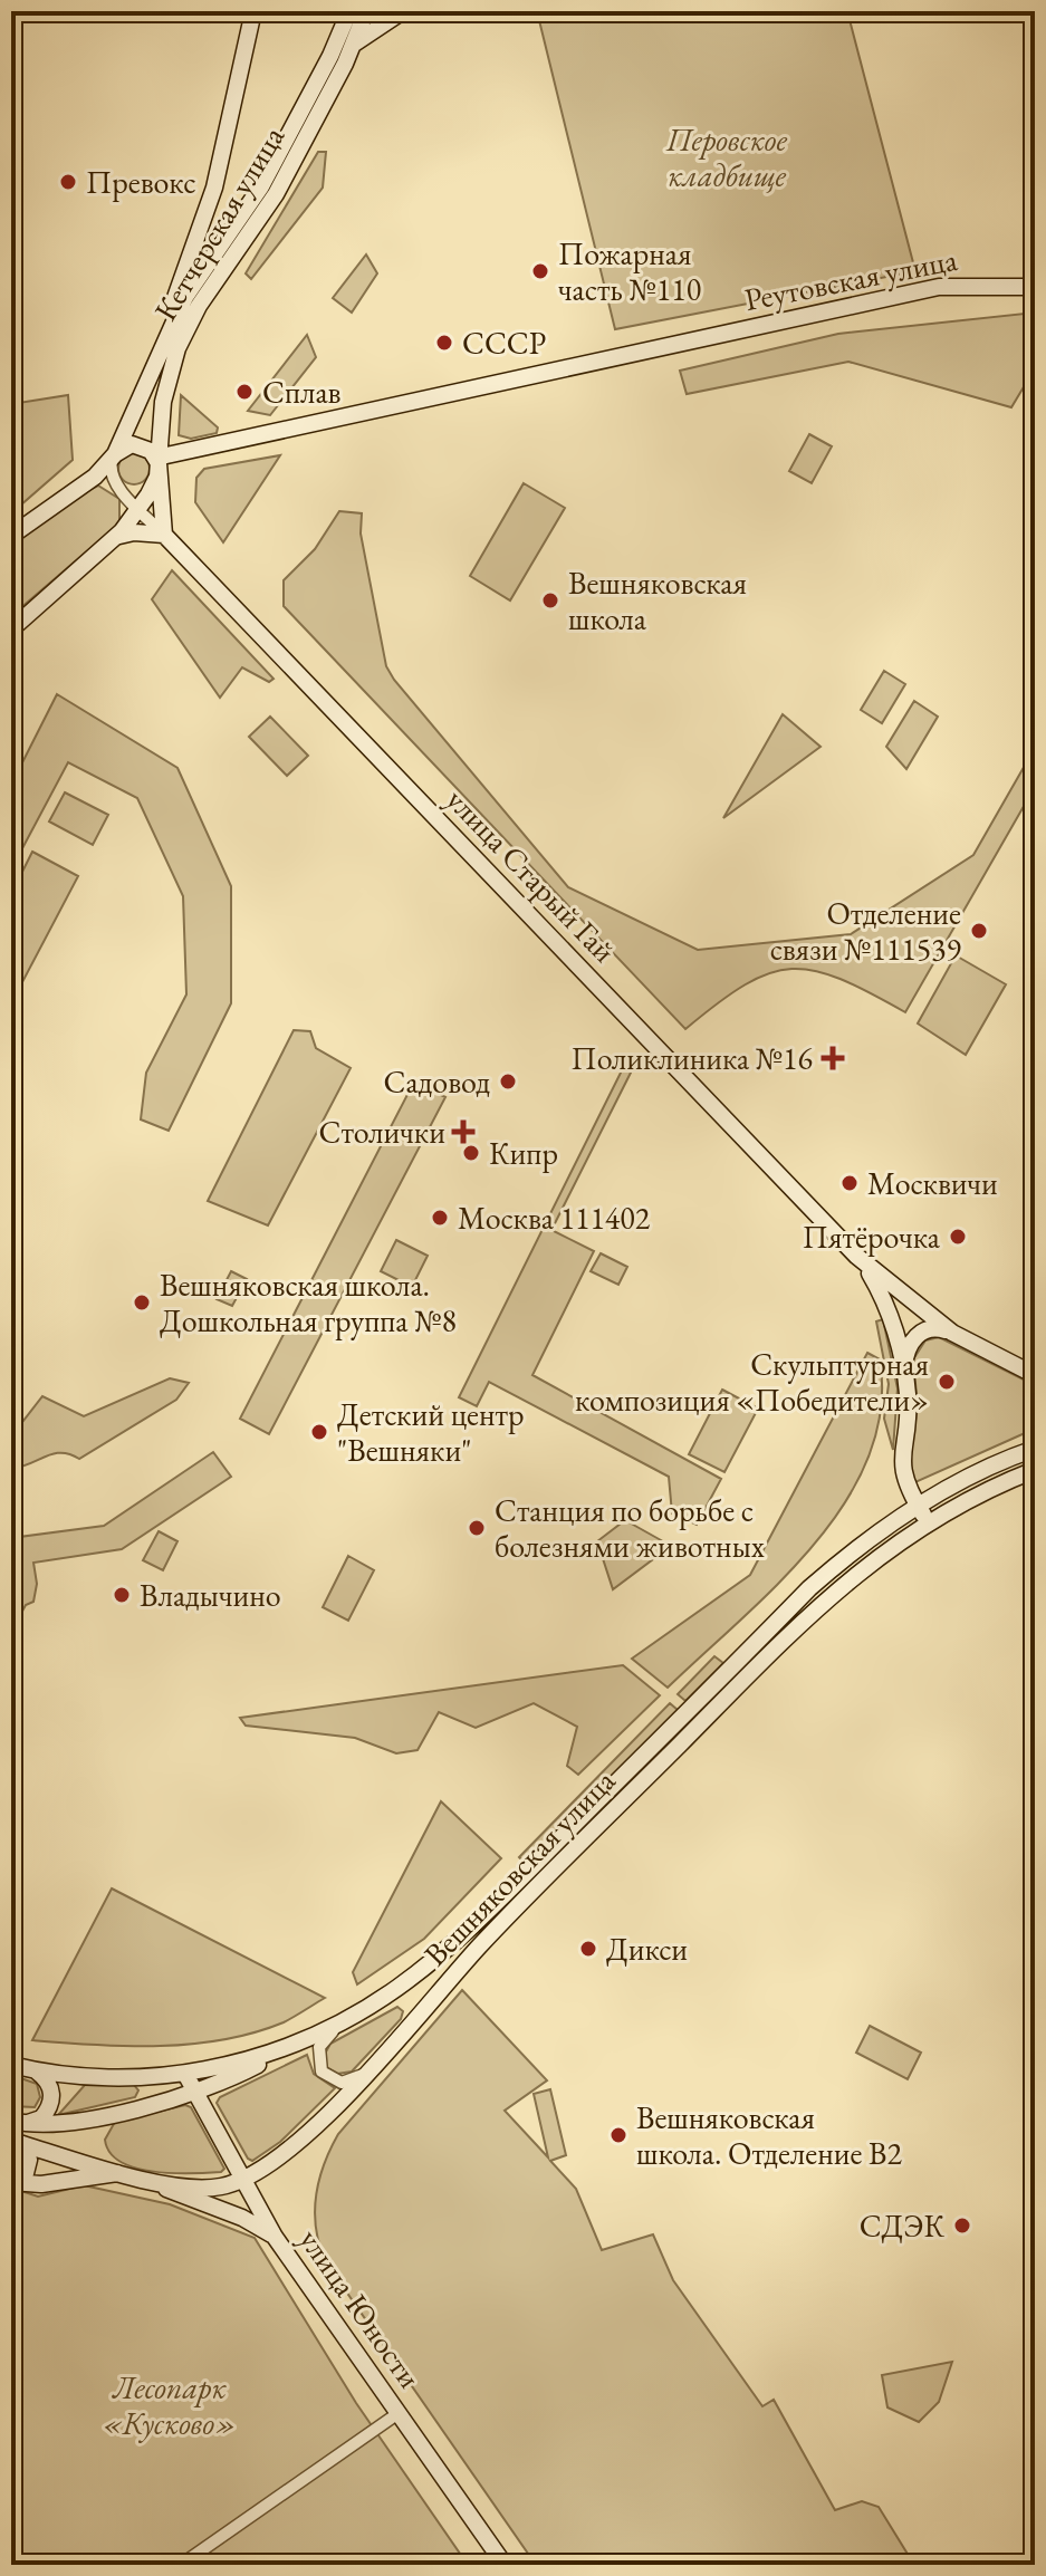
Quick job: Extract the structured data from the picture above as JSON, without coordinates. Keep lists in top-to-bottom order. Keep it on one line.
{"streets":{"main road":["Кетчерская улица","Реутовская улица","улица Старый Гай","Вешняковская улица","улица Юности"]},"crossings":[["Кетчерская улица","Реутовская улица"],["Кетчерская улица","улица Старый Гай"],["Реутовская улица","улица Старый Гай"],["улица Старый Гай","Вешняковская улица"],["Вешняковская улица","улица Юности"]],"parks":["Перовское кладбище","Лесопарк «Кусково»"],"places":{"other":["Превокс","Пожарная часть №110","СССР","Сплав","Вешняковская школа","Отделение связи №111539","Садовод","Кипр","Москвичи","Москва 111402","Пятёрочка","Вешняковская школа. Дошкольная группа №8","Скульптурная композиция «Победители»","Детский центр \"Вешняки\"","Станция по борьбе с болезнями животных","Владычино","Дикси","Вешняковская школа. Отделение В2","СДЭК"],"health":["Поликлиника №16","Столички"]}}
